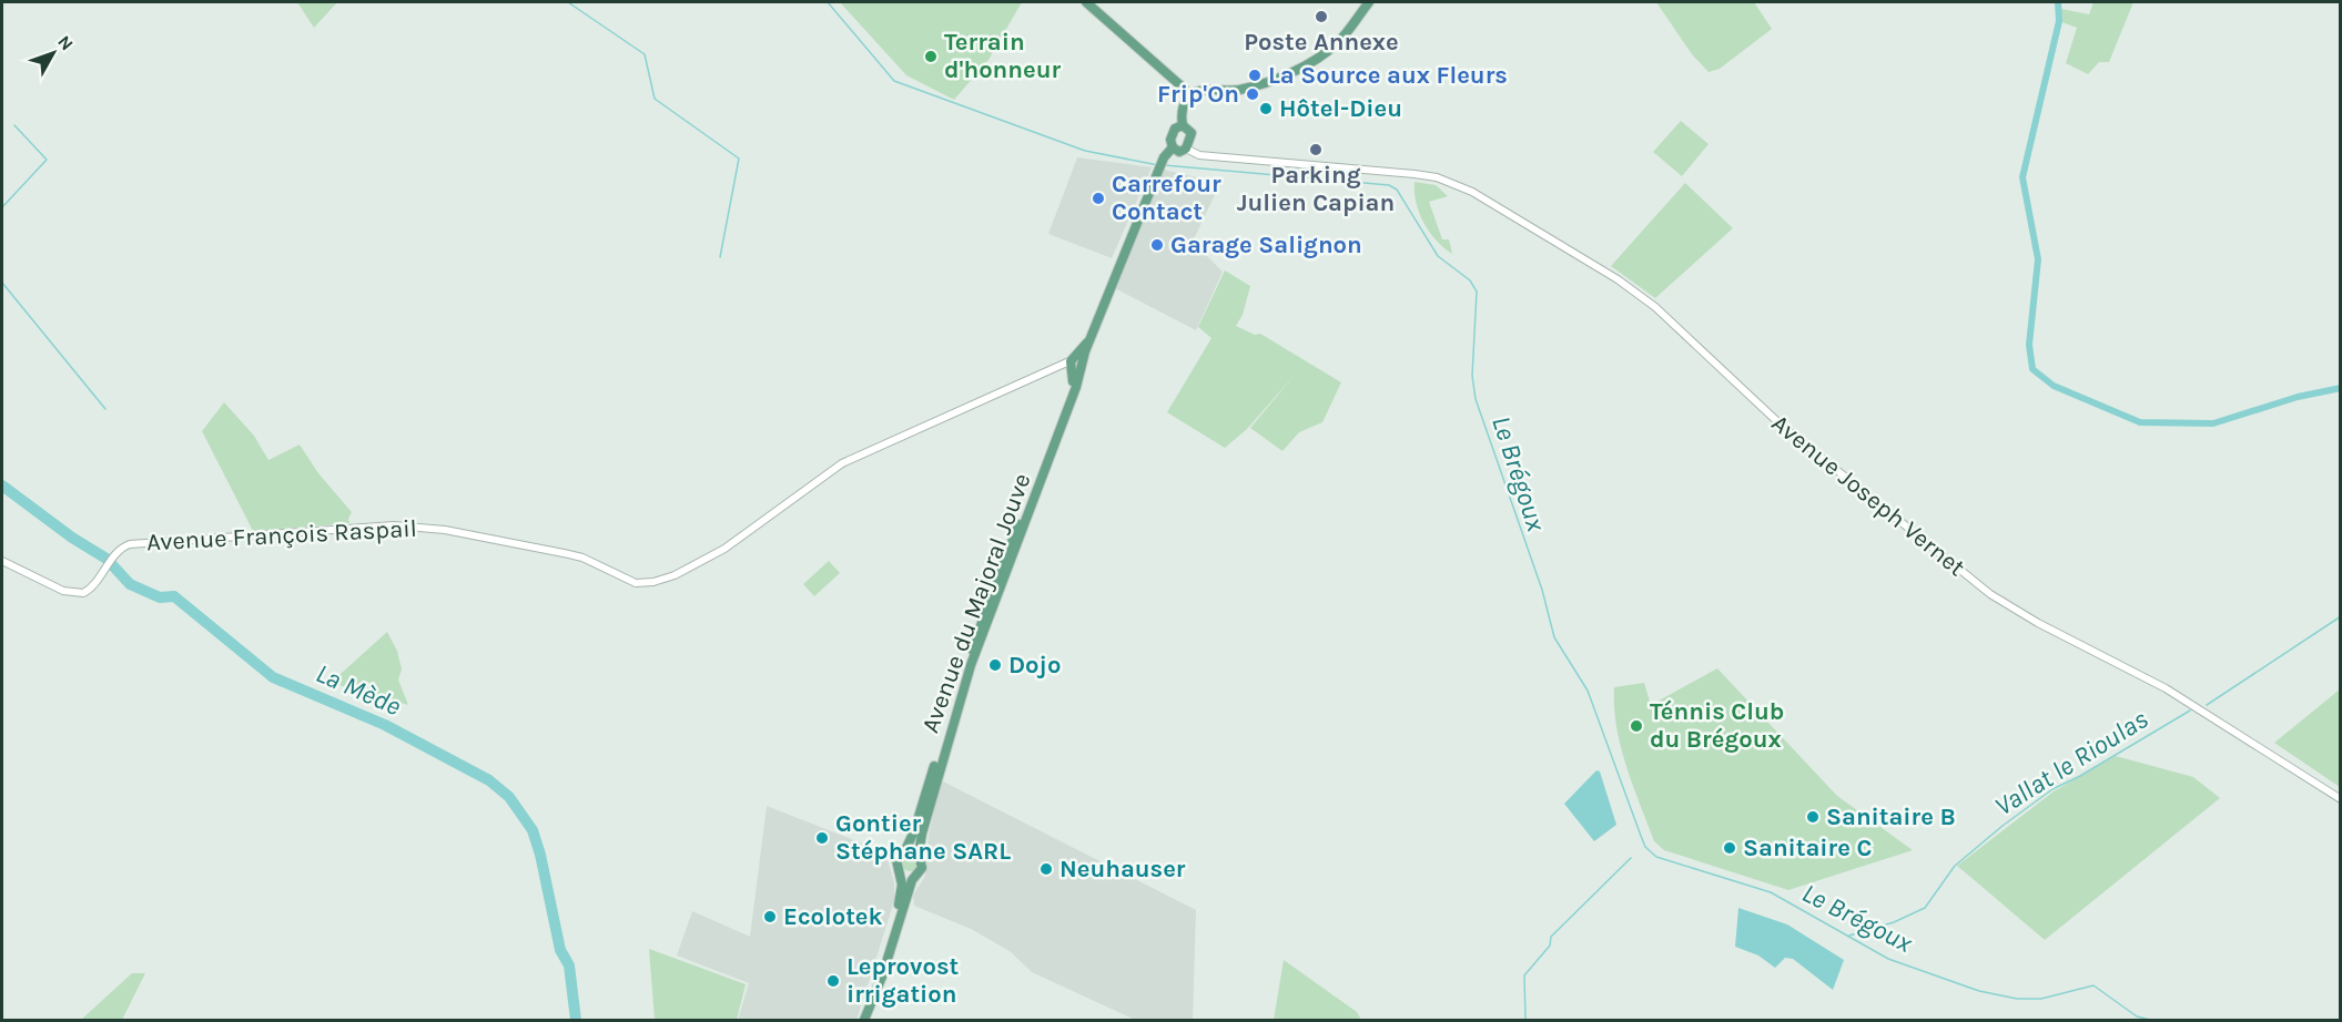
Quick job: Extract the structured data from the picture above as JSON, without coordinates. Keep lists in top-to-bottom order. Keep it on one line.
{"streets":{"main road":["Avenue du Majoral Jouve"],"street":["Avenue Joseph Vernet","Avenue François Raspail"]},"crossings":[["Avenue Joseph Vernet","Avenue du Majoral Jouve"],["Avenue François Raspail","Avenue du Majoral Jouve"]],"water":["Le Brégoux","La Mède","Vallat le Rioulas"],"places":["Poste Annexe","Terrain d'honneur","La Source aux Fleurs","Frip'On","Hôtel-Dieu","Parking Julien Capian","Carrefour Contact","Garage Salignon","Dojo","Ténnis Club du Brégoux","Sanitaire B","Gontier Stéphane SARL","Sanitaire C","Neuhauser","Ecolotek","Leprovost irrigation"],"north":"top right"}
